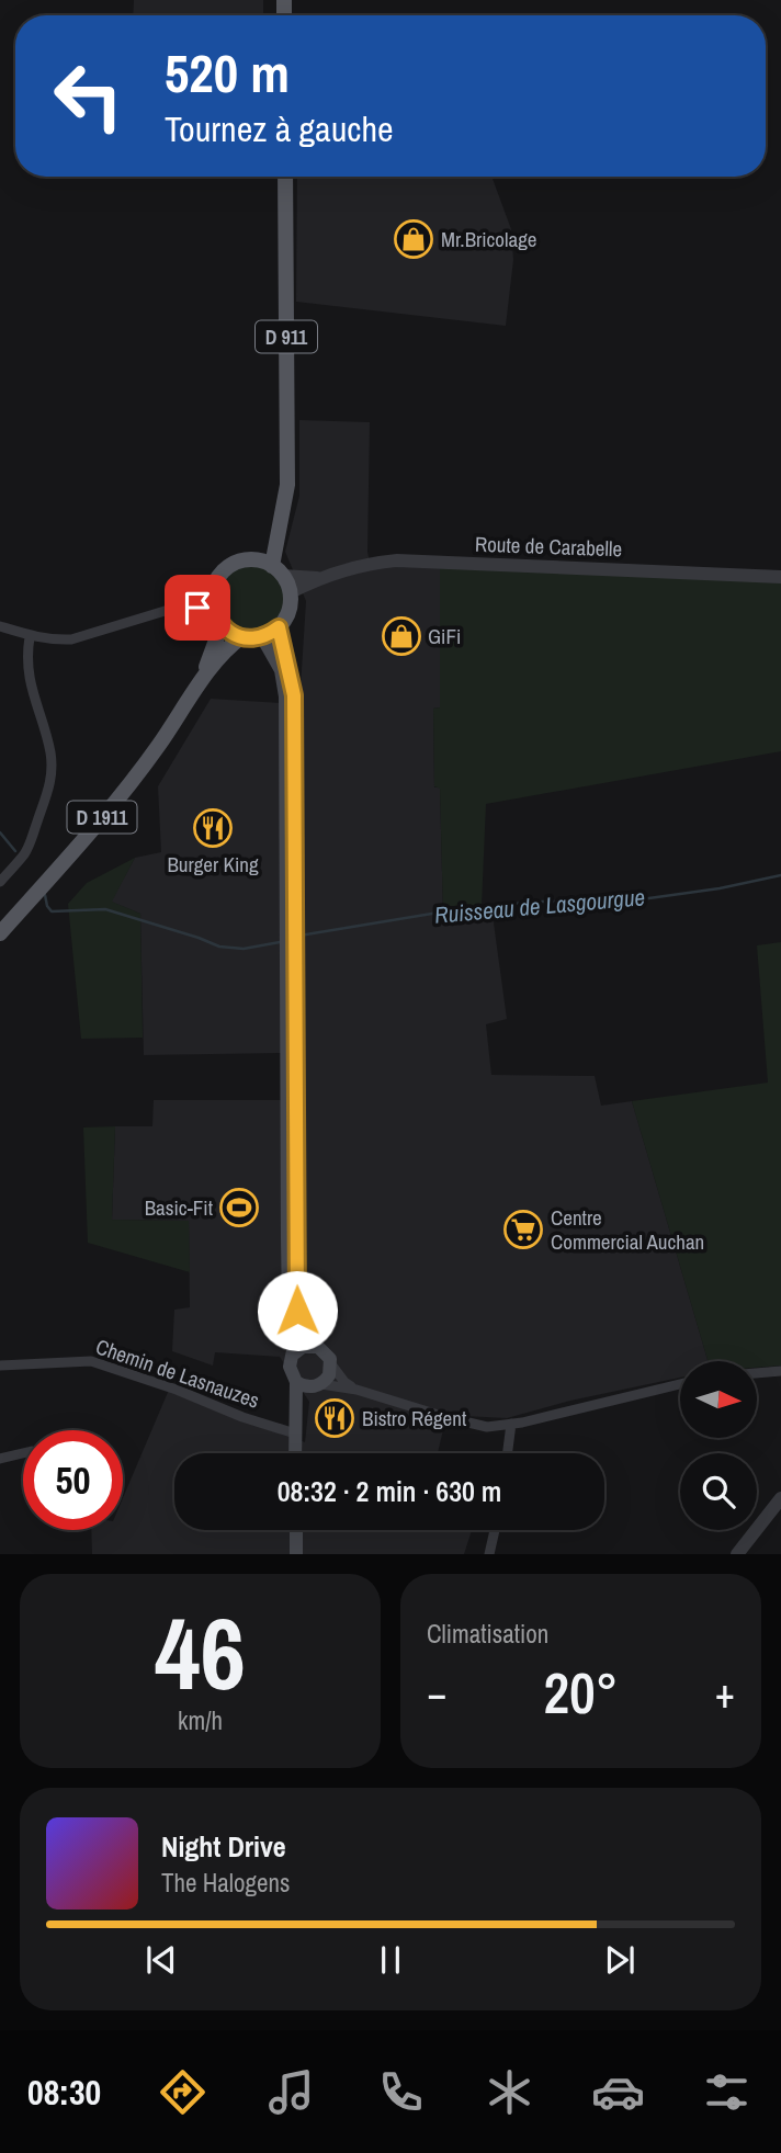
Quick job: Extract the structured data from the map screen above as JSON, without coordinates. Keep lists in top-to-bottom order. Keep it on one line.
{"streets":{"main road":["D 911","D 1911"],"street":["Route de Carabelle","Chemin de Lasnauzes"]},"crossings":[["D 911","Route de Carabelle"],["D 911","D 1911"],["Route de Carabelle","D 1911"]],"water":["Ruisseau de Lasgourgue"],"places":{"shop":["Mr.Bricolage","GiFi"],"restaurant":["Burger King","Bistro Régent"],"sports":["Basic-Fit"],"supermarket":["Centre Commercial Auchan"]},"north":"right","page":{"turn":["520 m","Tournez à gauche"],"limit":"50","trip":"08:32 · 2 min · 630 m","tile":[["46","km/h"],"Climatisation"],"heat":["−","20°","+"],"song":["Night Drive","The Halogens"],"tabs":"08:30"}}
